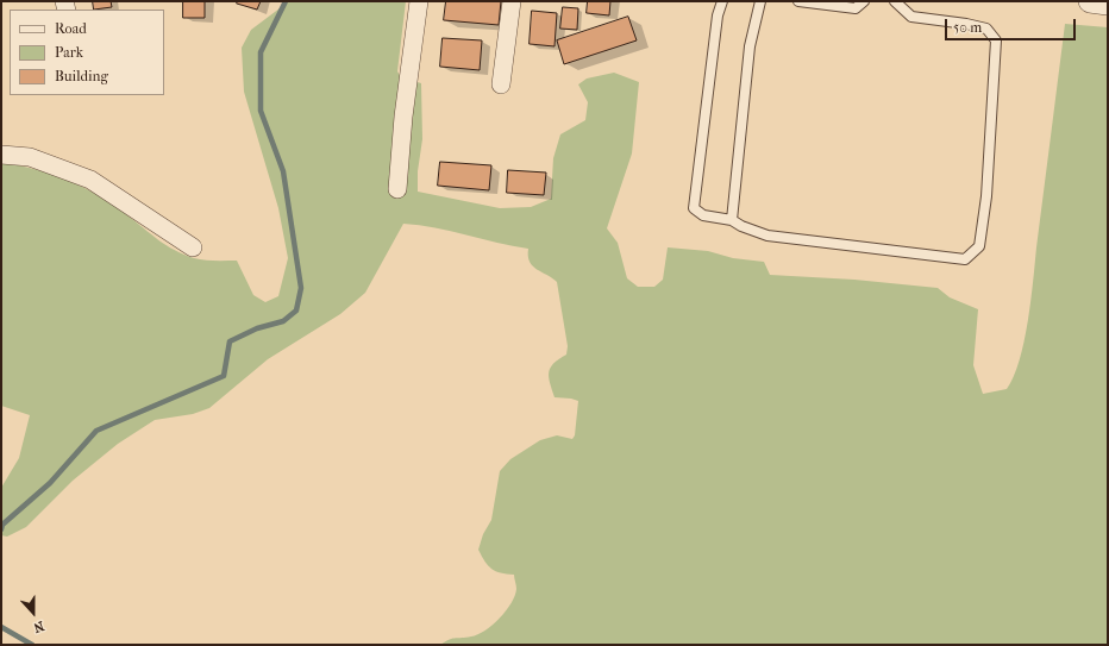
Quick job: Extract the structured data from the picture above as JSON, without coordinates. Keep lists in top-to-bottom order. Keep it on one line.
{"legend":["Road","Park","Building"],"scale_bar":"50 m","north":"bottom"}
